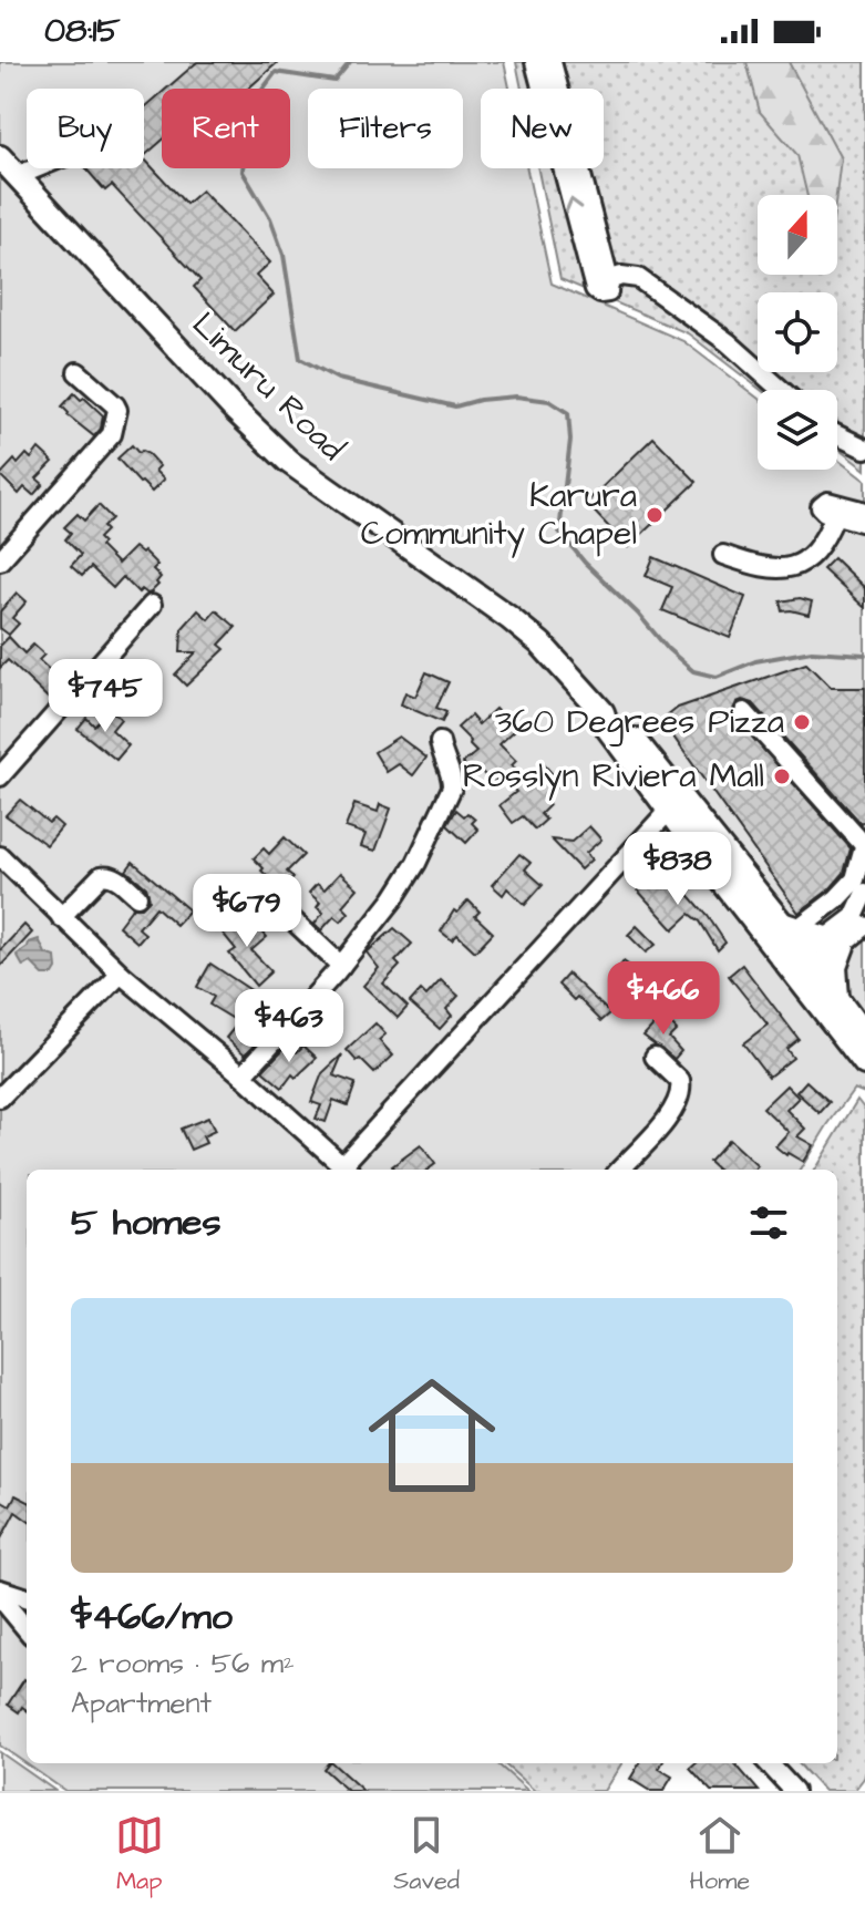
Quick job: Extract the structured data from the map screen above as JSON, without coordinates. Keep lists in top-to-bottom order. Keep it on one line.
{"streets":{"main road":["Limuru Road"]},"places":["Karura Community Chapel","360 Degrees Pizza","Rosslyn Riviera Mall"],"north":"top","page":{"status":"08:15","chip":["Buy","Rent","Filters","New"],"price":["$745","$838","$679","$466","$463"],"heading":"5 homes","list":[{"name":"$466/mo","note":"2 rooms · 56 m² · Apartment"}],"tabs":["Map","Saved","Home"]}}
